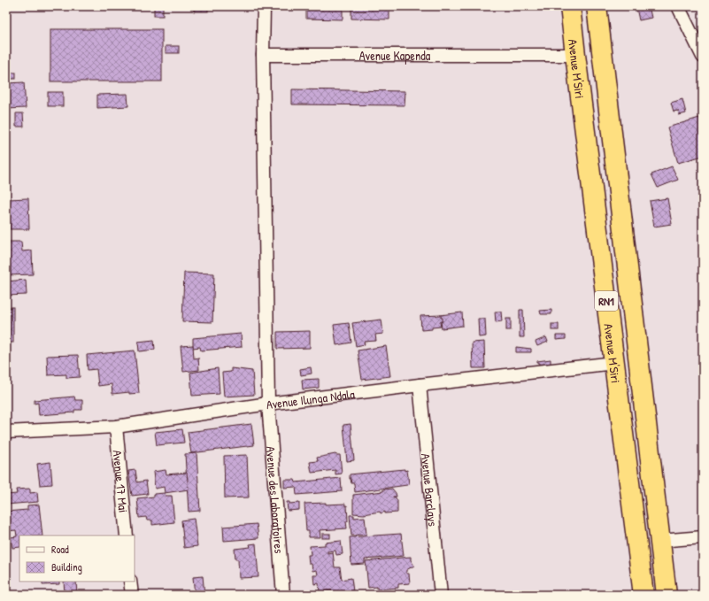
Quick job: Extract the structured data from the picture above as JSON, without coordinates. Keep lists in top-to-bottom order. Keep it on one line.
{"streets":{"highway":["Avenue M'Siri","RN1"],"street":["Avenue Kapenda","Avenue Ilunga Ndala","Avenue 17 Mai","Avenue Barclays","Avenue des Laboratoires"]},"crossings":[["Avenue Kapenda","Avenue M'Siri"],["Avenue Kapenda","Avenue des Laboratoires"],["Avenue M'Siri","Avenue Ilunga Ndala"],["Avenue Ilunga Ndala","Avenue 17 Mai"],["Avenue Ilunga Ndala","Avenue Barclays"],["Avenue Ilunga Ndala","Avenue des Laboratoires"]],"legend":["Road","Building"]}
